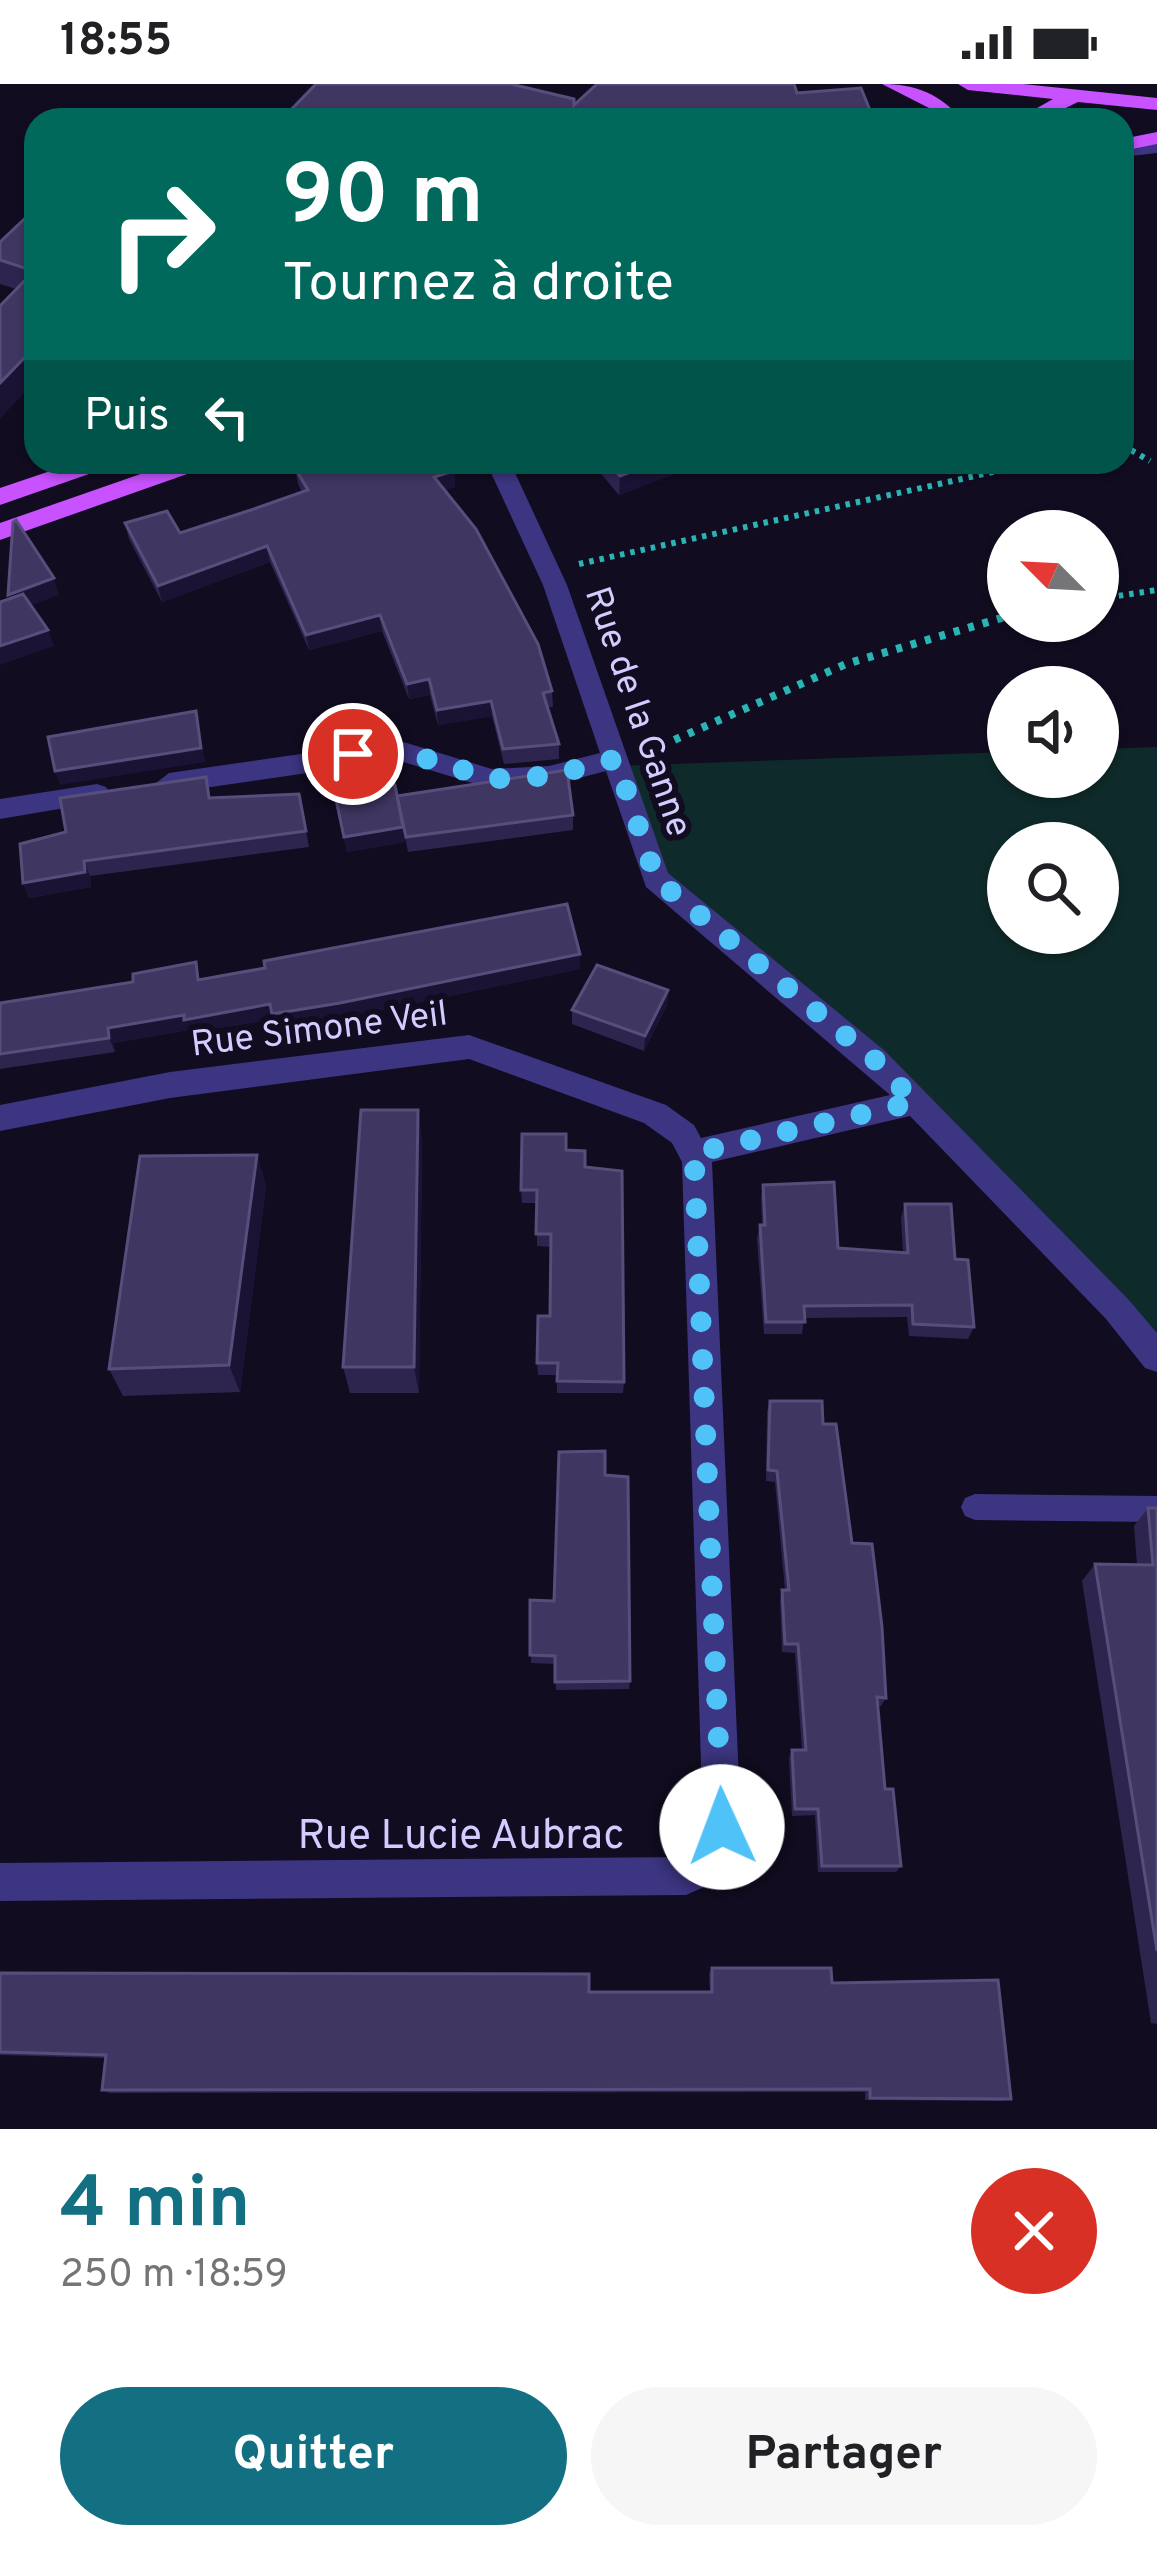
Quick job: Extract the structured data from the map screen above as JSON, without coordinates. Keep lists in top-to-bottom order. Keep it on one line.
{"streets":{"street":["Rue de la Ganne","Rue Simone Veil","Rue Lucie Aubrac"]},"crossings":[["Rue Simone Veil","Rue Lucie Aubrac"]],"north":"top left","page":{"status":"18:55","turn":["90 m","Tournez à droite"],"then":"Puis","heading":["4 min","250 m · 18:59"],"buttons":["Quitter","Partager"]}}
